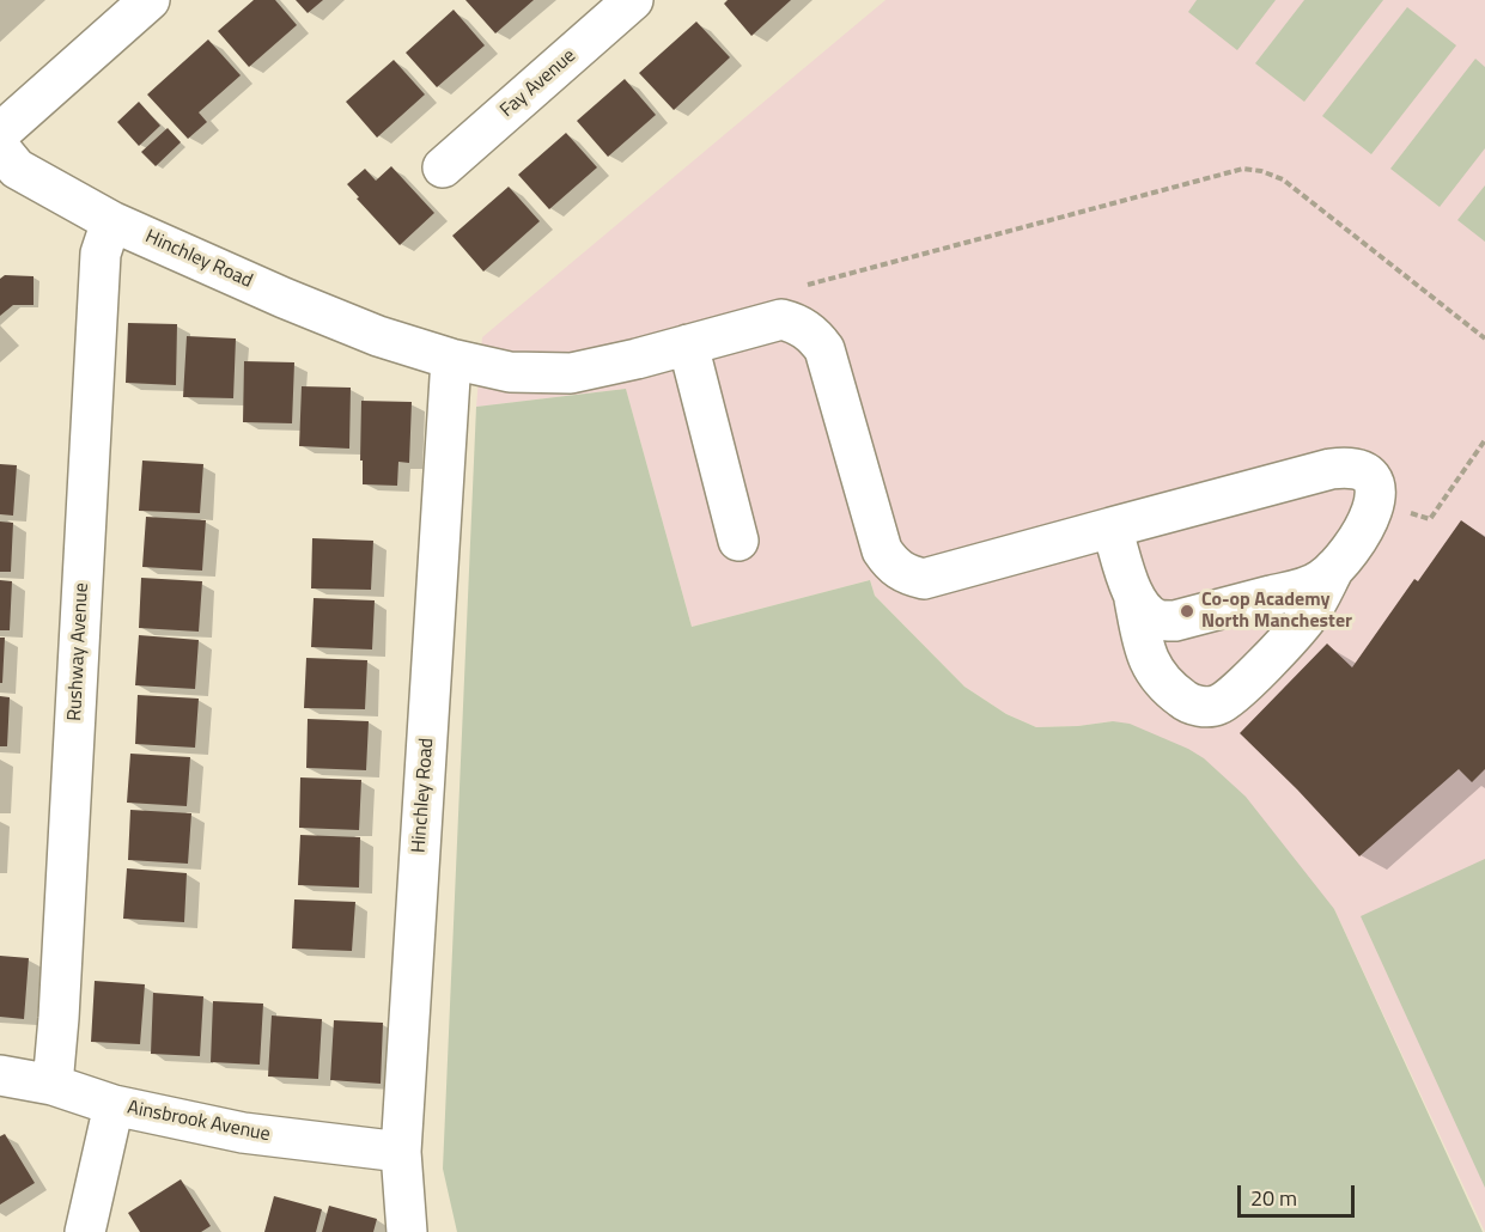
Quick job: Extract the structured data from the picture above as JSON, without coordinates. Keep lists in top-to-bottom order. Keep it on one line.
{"streets":{"street":["Fay Avenue","Hinchley Road","Rushway Avenue","Ainsbrook Avenue"]},"crossings":[["Hinchley Road","Rushway Avenue"],["Hinchley Road","Ainsbrook Avenue"],["Rushway Avenue","Ainsbrook Avenue"]],"places":["Co-op Academy North Manchester"],"scale_bar":"20 m"}
